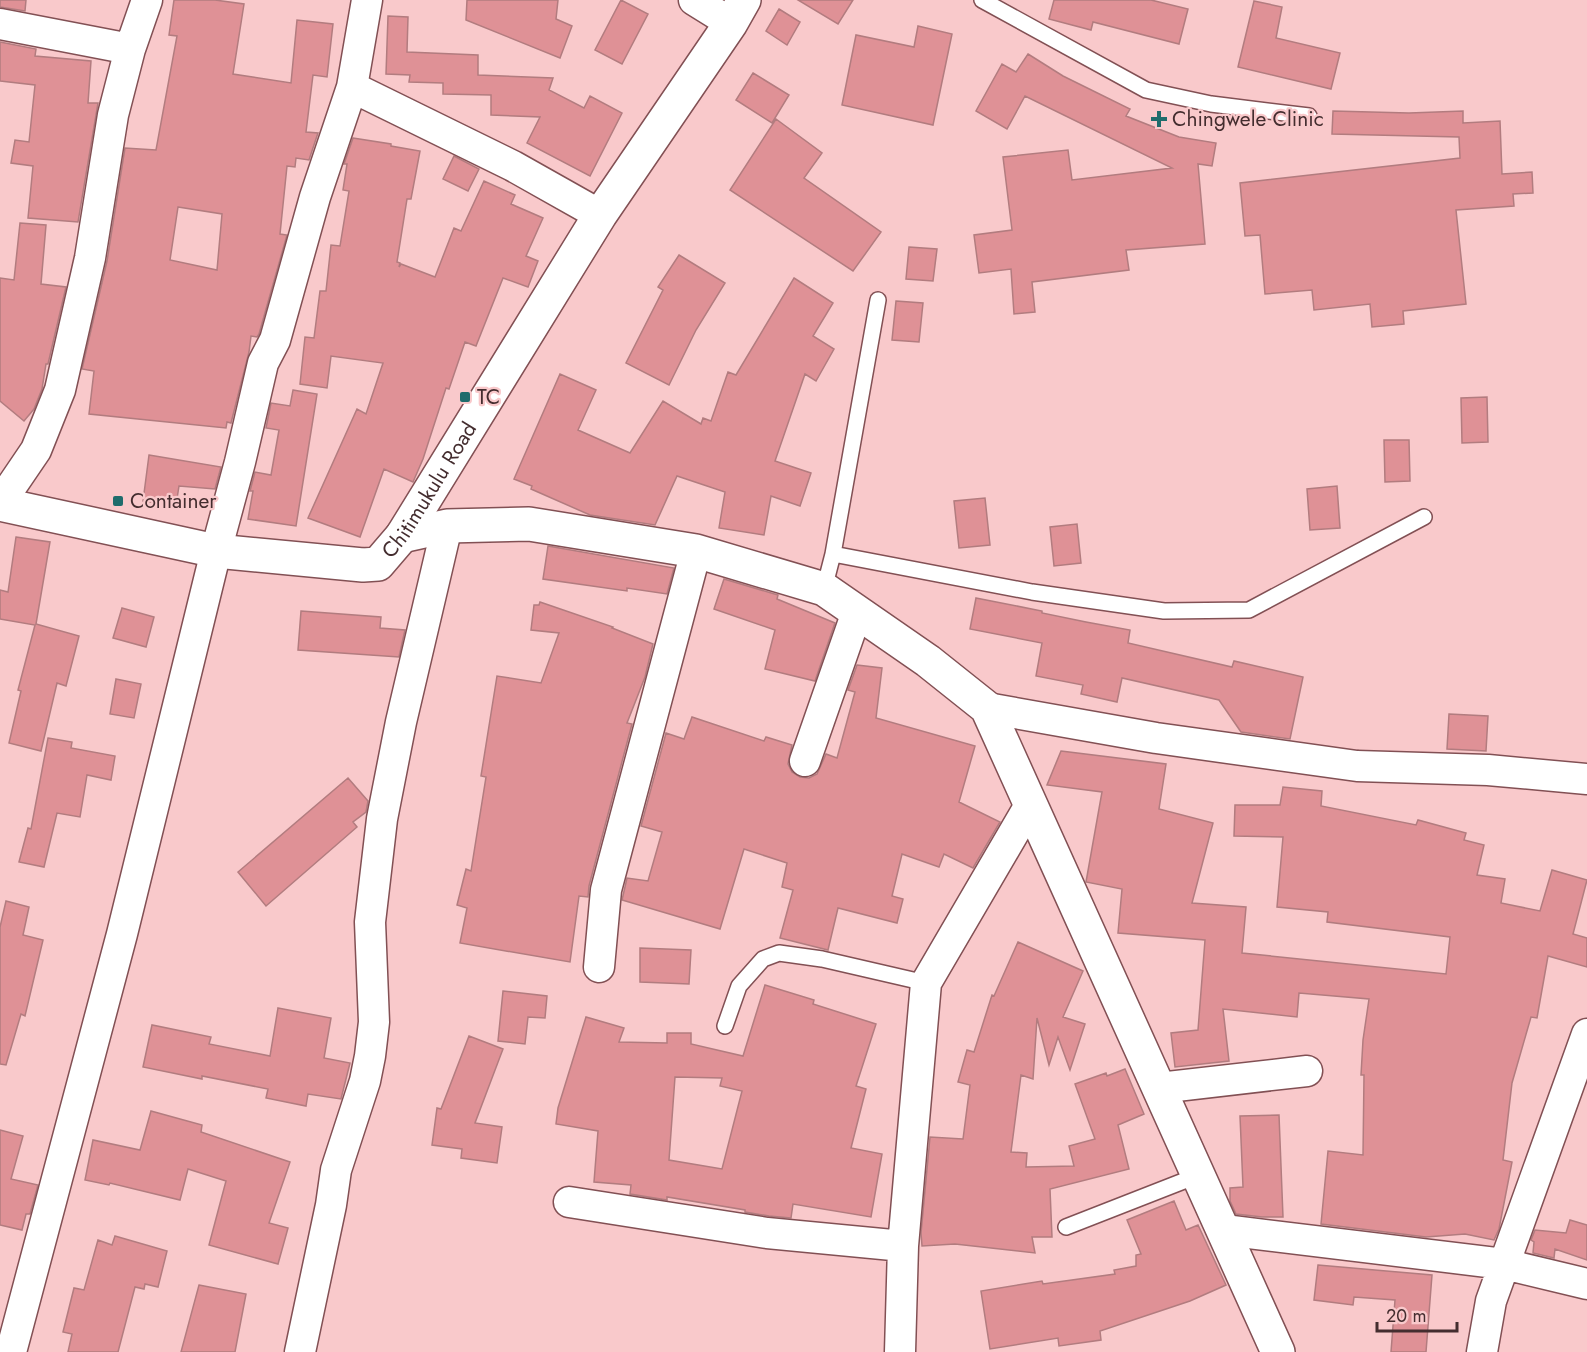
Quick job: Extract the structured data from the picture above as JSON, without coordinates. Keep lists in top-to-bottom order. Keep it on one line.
{"streets":{"street":["Chitimukulu Road"]},"places":{"health":["Chingwele Clinic"],"transit":["TC","Container"]},"scale_bar":"20 m"}
